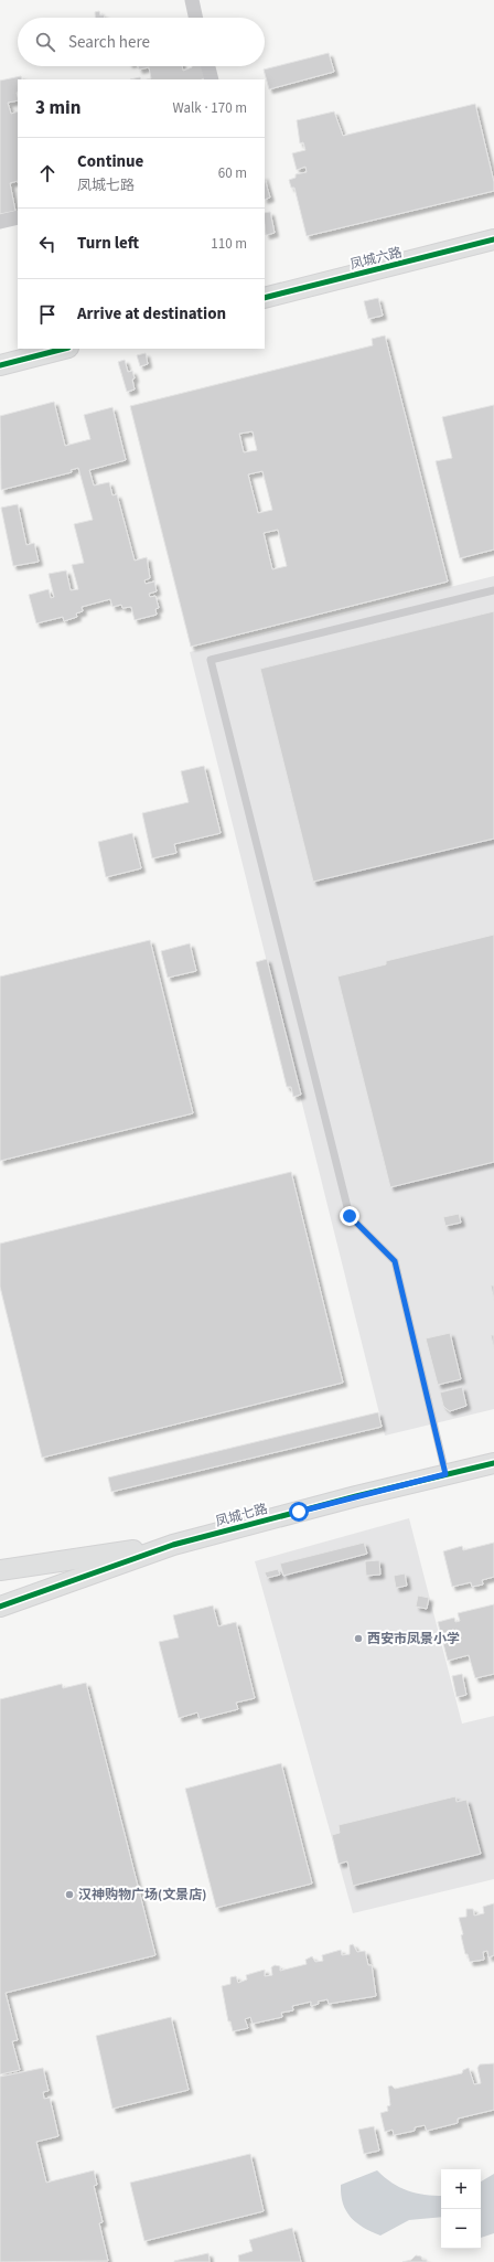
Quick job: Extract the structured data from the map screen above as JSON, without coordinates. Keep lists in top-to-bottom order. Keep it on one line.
{"streets":{"street":["凤城六路","凤城七路"]},"places":["西安市凤景小学","汉神购物广场(文景店)"],"page":{"search":"Search here","heading":["3 min","Walk · 170 m"],"list":[["Continue","凤城七路","60 m"],["Turn left","110 m"],"Arrive at destination"],"map_buttons":["+","−"]}}
